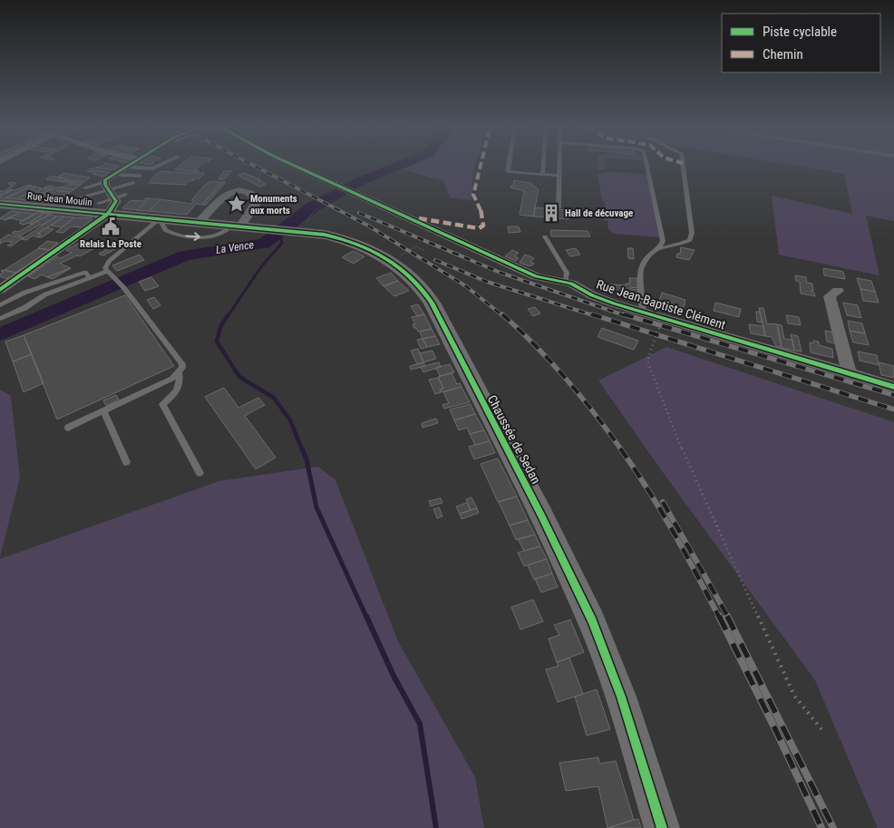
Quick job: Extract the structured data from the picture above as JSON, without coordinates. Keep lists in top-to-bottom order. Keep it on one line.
{"streets":{"main road":["Rue Jean Moulin","Chaussée de Sedan"],"street":["Rue Jean-Baptiste Clément"]},"crossings":[["Rue Jean Moulin","Chaussée de Sedan"]],"water":["La Vence"],"places":{"place":["Monuments aux morts"],"building":["Hall de décuvage"],"public building":["Relais La Poste"]},"legend":["Piste cyclable","Chemin"]}
